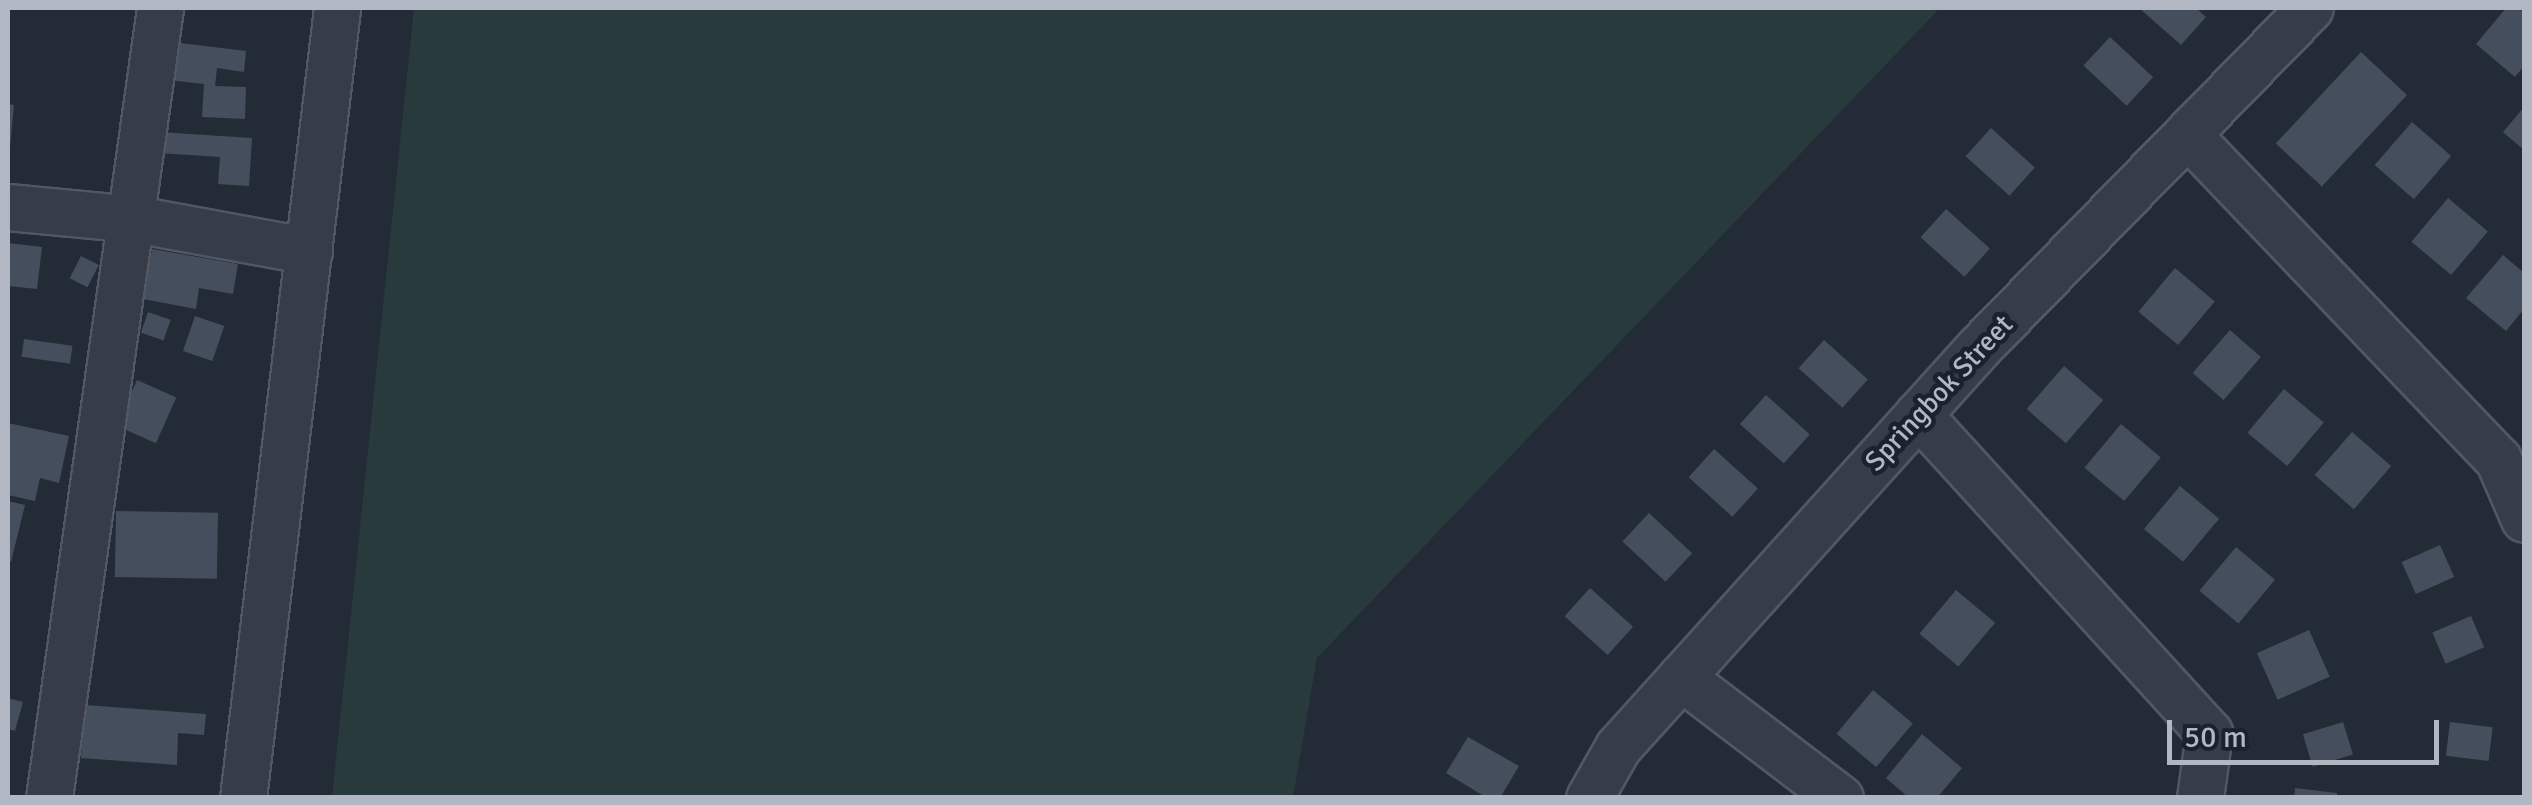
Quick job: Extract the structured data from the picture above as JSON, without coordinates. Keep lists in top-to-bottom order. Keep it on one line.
{"streets":{"street":["Springbok Street"]},"scale_bar":"50 m"}
